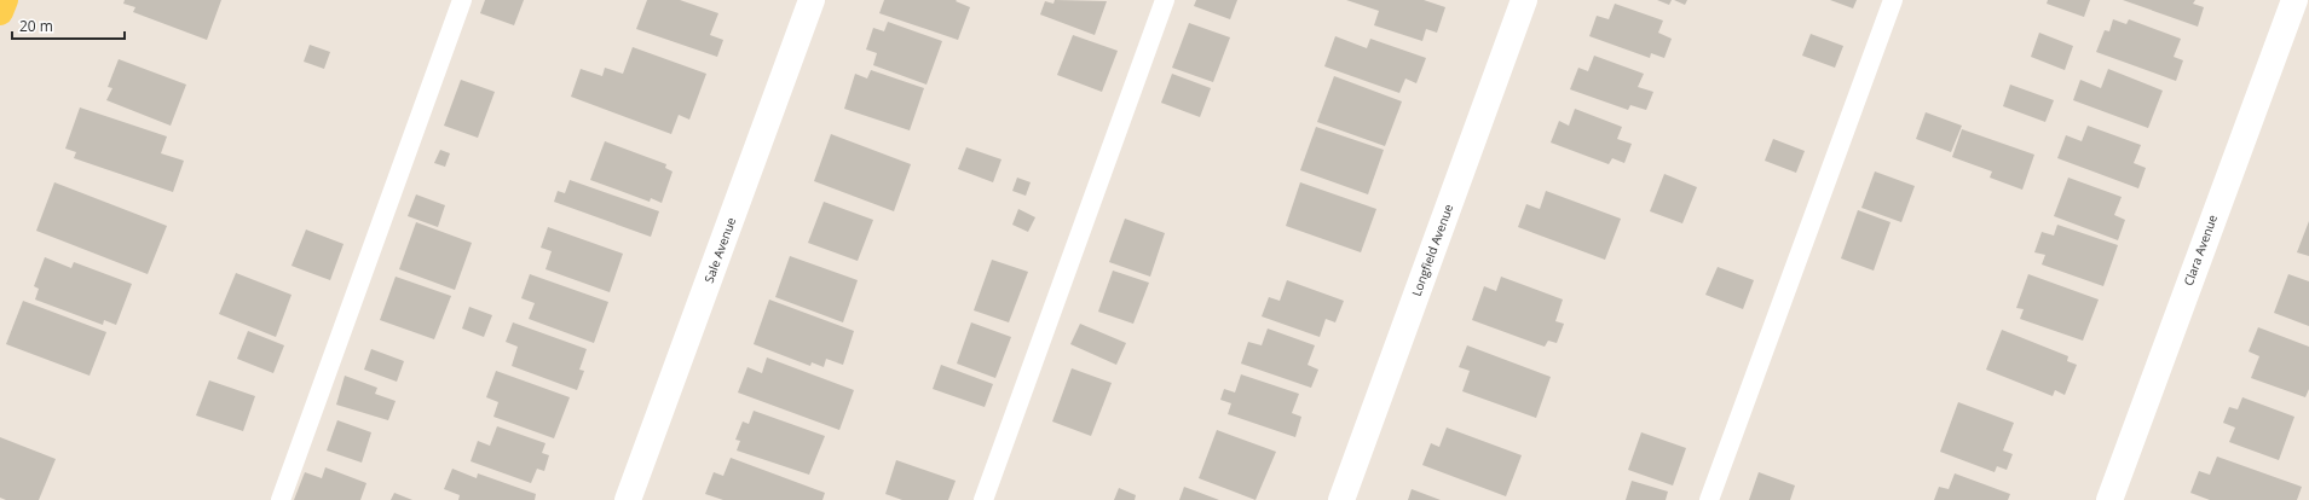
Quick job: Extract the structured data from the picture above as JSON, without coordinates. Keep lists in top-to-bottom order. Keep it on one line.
{"streets":{"street":["Sale Avenue","Longfield Avenue","Clara Avenue"]},"scale_bar":"20 m"}
